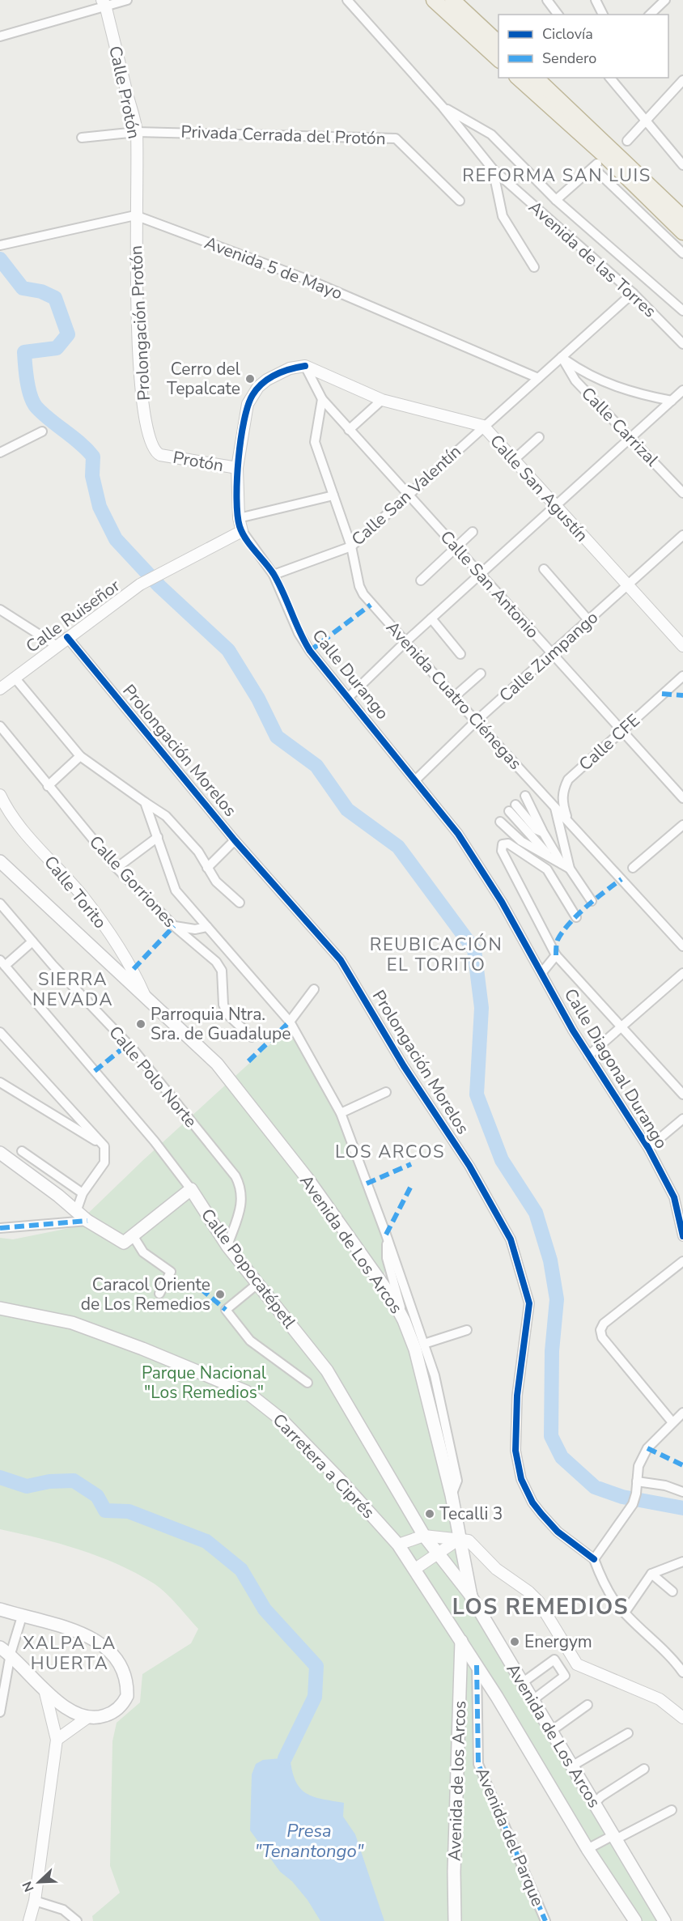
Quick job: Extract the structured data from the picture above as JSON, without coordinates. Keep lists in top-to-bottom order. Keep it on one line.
{"streets":{"main road":["Avenida de Los Arcos","Calle Popocatépetl","Carretera a Ciprés","Avenida de los Arcos"],"street":["Calle Protón","Privada Cerrada del Protón","Avenida de las Torres","Avenida 5 de Mayo","Prolongación Protón","Calle Carrizal","Protón","Calle San Agustín","Calle San Valentín","Calle San Antonio","Calle Ruiseñor","Calle Zumpango","Calle Durango","Avenida Cuatro Ciénegas","Calle CFE","Prolongación Morelos","Calle Gorriones","Calle Torito","Calle Diagonal Durango","Calle Polo Norte","Avenida del Parque"]},"crossings":[["Calle Protón","Privada Cerrada del Protón"],["Calle Protón","Avenida 5 de Mayo"],["Calle Protón","Prolongación Protón"],["Avenida de las Torres","Calle San Valentín"],["Avenida 5 de Mayo","Prolongación Protón"],["Avenida 5 de Mayo","Calle San Valentín"],["Prolongación Protón","Protón"],["Calle Carrizal","Calle San Valentín"],["Protón","Calle Durango"],["Calle San Agustín","Calle San Valentín"],["Calle San Agustín","Calle San Antonio"],["Calle San Agustín","Calle Zumpango"],["Calle San Agustín","Calle Durango"],["Calle San Valentín","Calle San Antonio"],["Calle San Valentín","Calle Durango"],["Calle San Valentín","Avenida Cuatro Ciénegas"],["Calle San Antonio","Calle Zumpango"],["Calle San Antonio","Calle Durango"],["Calle San Antonio","Avenida Cuatro Ciénegas"],["Calle San Antonio","Calle CFE"],["Calle Ruiseñor","Calle Durango"],["Calle Ruiseñor","Prolongación Morelos"],["Calle Zumpango","Calle Durango"],["Calle Zumpango","Avenida Cuatro Ciénegas"],["Calle Durango","Calle Diagonal Durango"],["Avenida Cuatro Ciénegas","Calle CFE"],["Calle Torito","Avenida de Los Arcos"],["Calle Polo Norte","Calle Popocatépetl"],["Avenida de Los Arcos","Calle Popocatépetl"],["Avenida de Los Arcos","Carretera a Ciprés"],["Avenida de Los Arcos","Avenida de los Arcos"],["Avenida de Los Arcos","Avenida del Parque"],["Carretera a Ciprés","Avenida de los Arcos"]],"districts":["REFORMA SAN LUIS","REUBICACIÓN EL TORITO","SIERRA NEVADA","LOS ARCOS","LOS REMEDIOS","XALPA LA HUERTA"],"water":["Presa \"Tenantongo\""],"parks":["Parque Nacional \"Los Remedios\""],"places":["Cerro del Tepalcate","Parroquia Ntra. Sra. de Guadalupe","Caracol Oriente de Los Remedios","Tecalli 3","Energym"],"legend":["Ciclovía","Sendero"],"north":"bottom left"}
